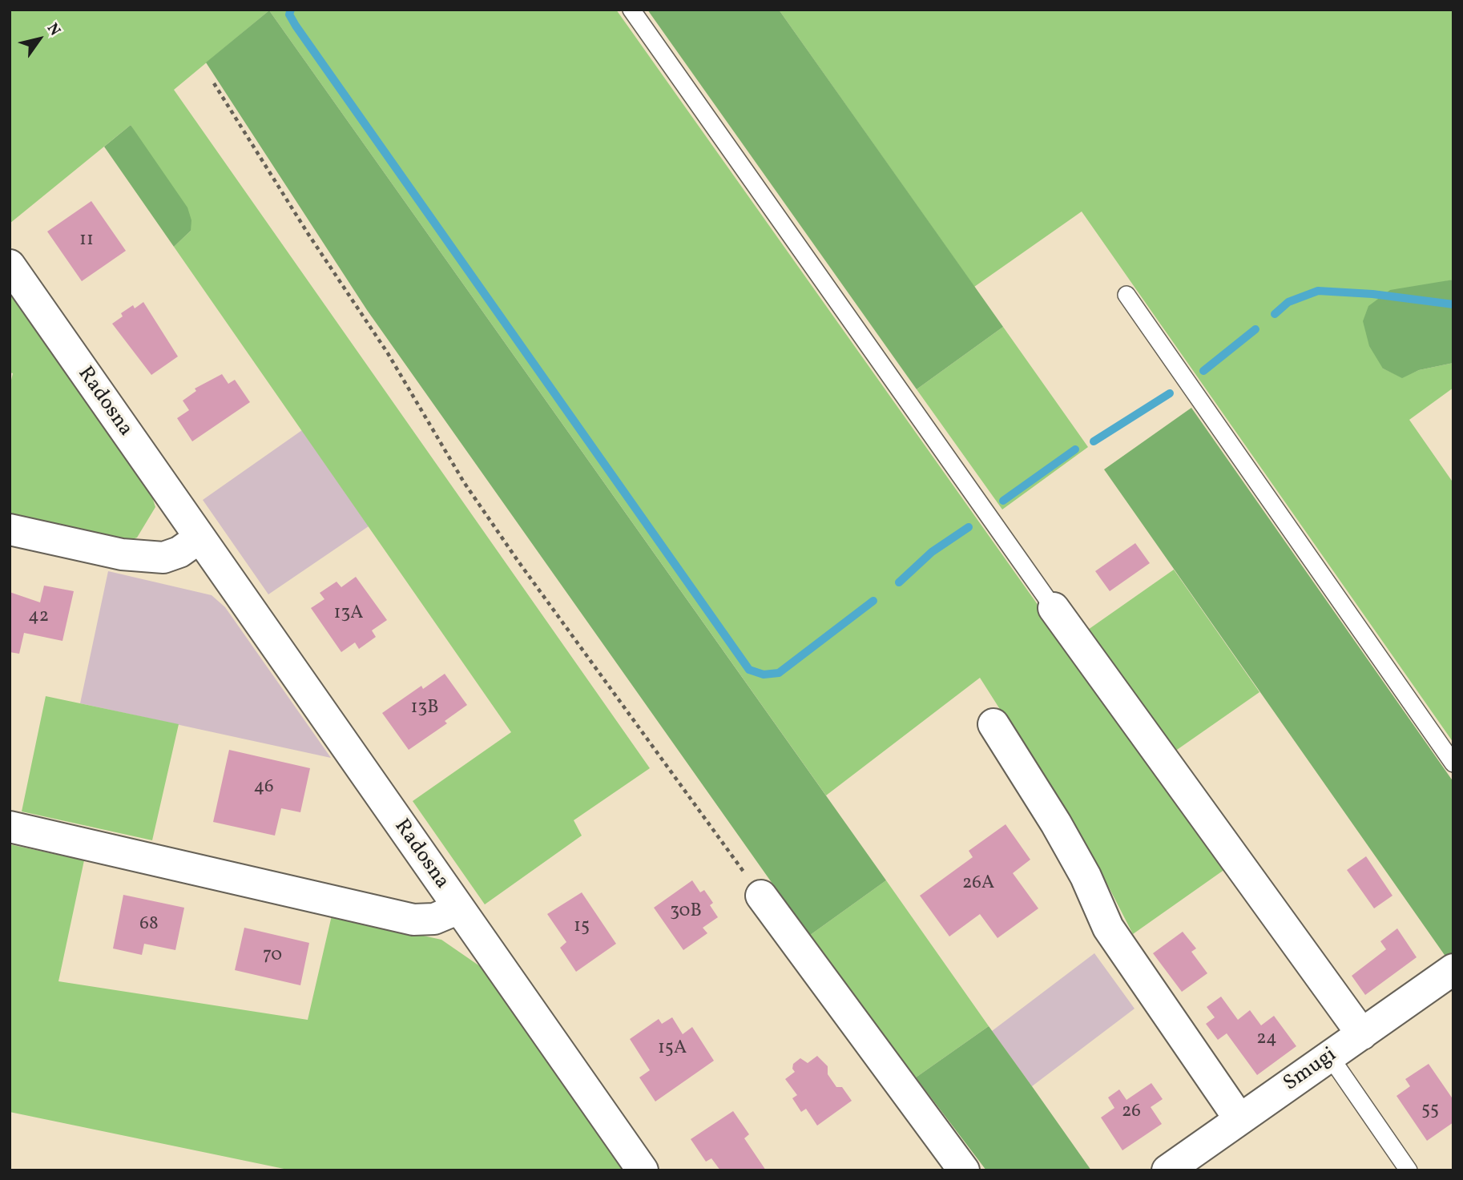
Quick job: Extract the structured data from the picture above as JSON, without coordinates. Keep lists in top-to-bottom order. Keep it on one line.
{"streets":{"street":["Radosna","Smugi"]},"house_numbers":["11","13A","42","13B","46","26A","30B","68","15","70","24","15A","55","26"],"north":"top right"}
